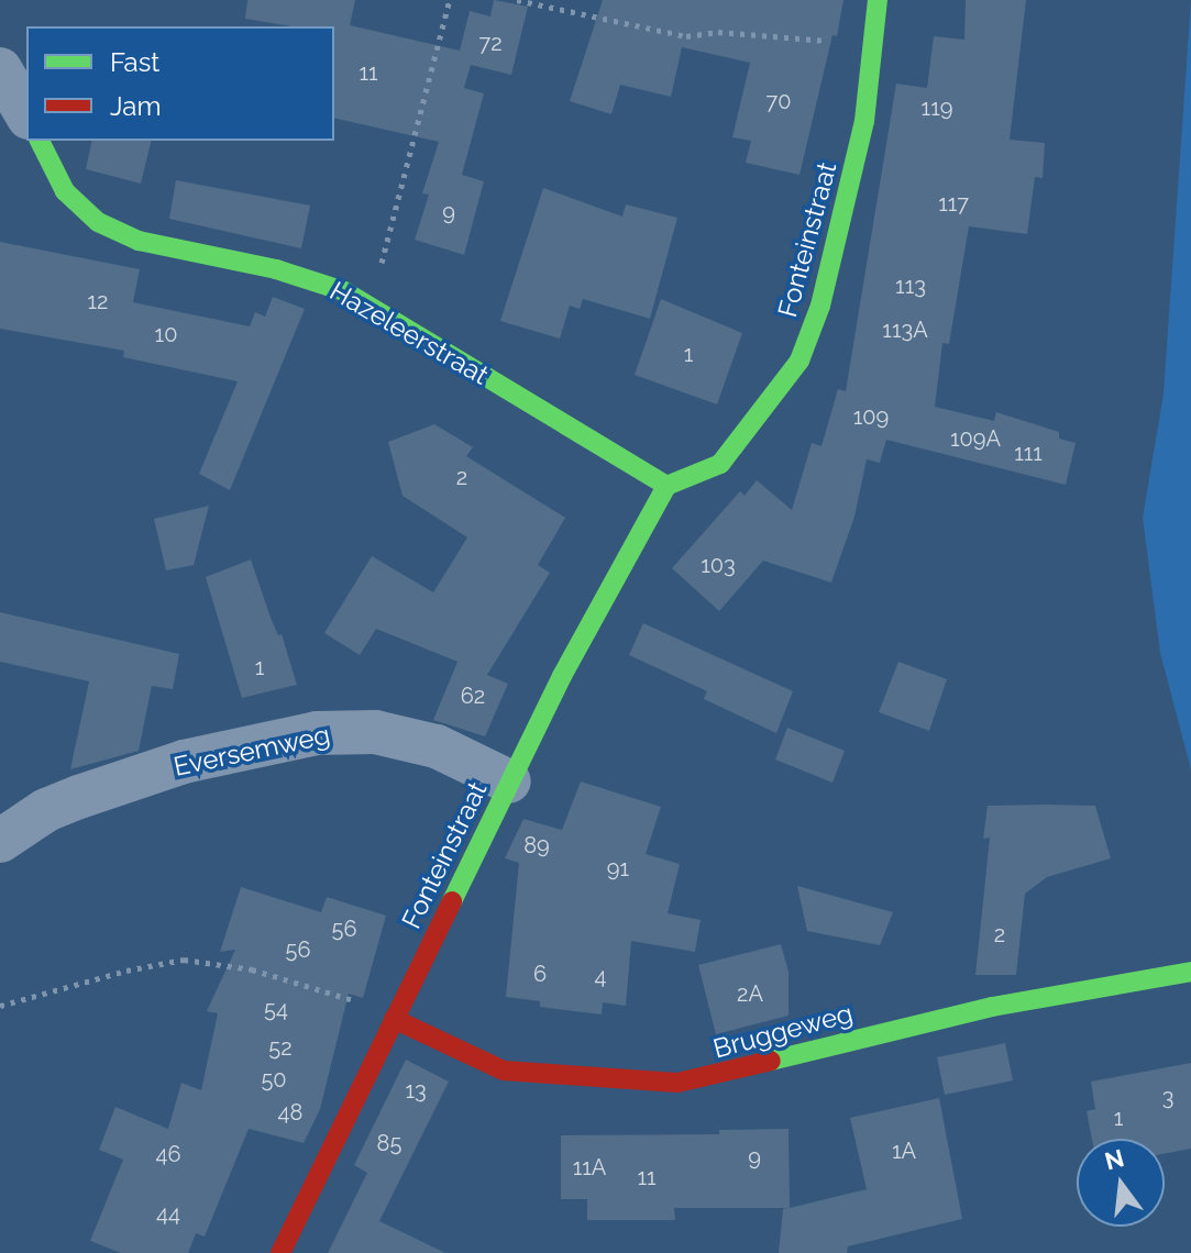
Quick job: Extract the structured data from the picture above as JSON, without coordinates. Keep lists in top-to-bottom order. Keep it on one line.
{"streets":{"street":["Fonteinstraat","Hazeleerstraat","Eversemweg","Bruggeweg"]},"crossings":[["Fonteinstraat","Hazeleerstraat"],["Fonteinstraat","Eversemweg"],["Fonteinstraat","Bruggeweg"]],"house_numbers":["72","11","70","119","117","9","113","12","113A","10","1","109","109A","111","2","103","1","62","89","91","56","2","56","6","4","2A","54","52","50","13","3","48","1","85","1A","46","9","11A","11","44"],"legend":["Fast","Jam"],"north":"top"}
